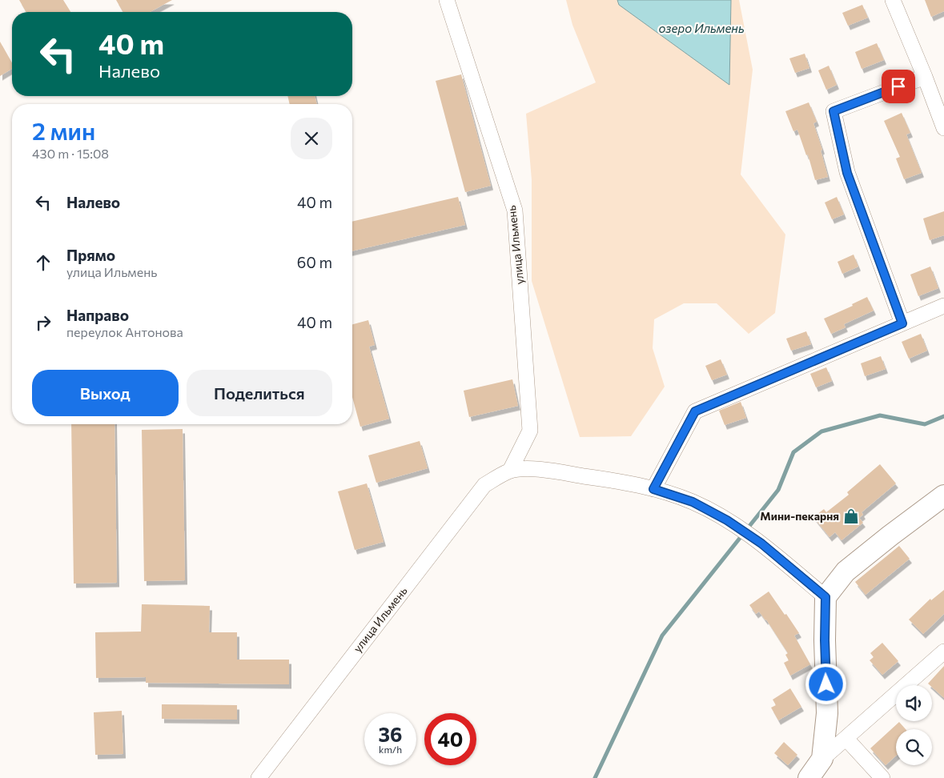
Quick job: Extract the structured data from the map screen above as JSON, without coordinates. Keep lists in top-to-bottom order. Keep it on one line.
{"streets":{"street":["улица Ильмень"]},"water":["озеро Ильмень"],"places":{"shop":["Мини-пекарня"]},"page":{"turn":["40 m","Налево"],"heading":["2 мин","430 m · 15:08"],"list":[{"name":"Налево","value":"40 m"},{"name":"Прямо","note":"улица Ильмень","value":"60 m"},{"name":"Направо","note":"переулок Антонова","value":"40 m"}],"buttons":["Выход","Поделиться"],"speed":"36 km/h","limit":"40"}}
